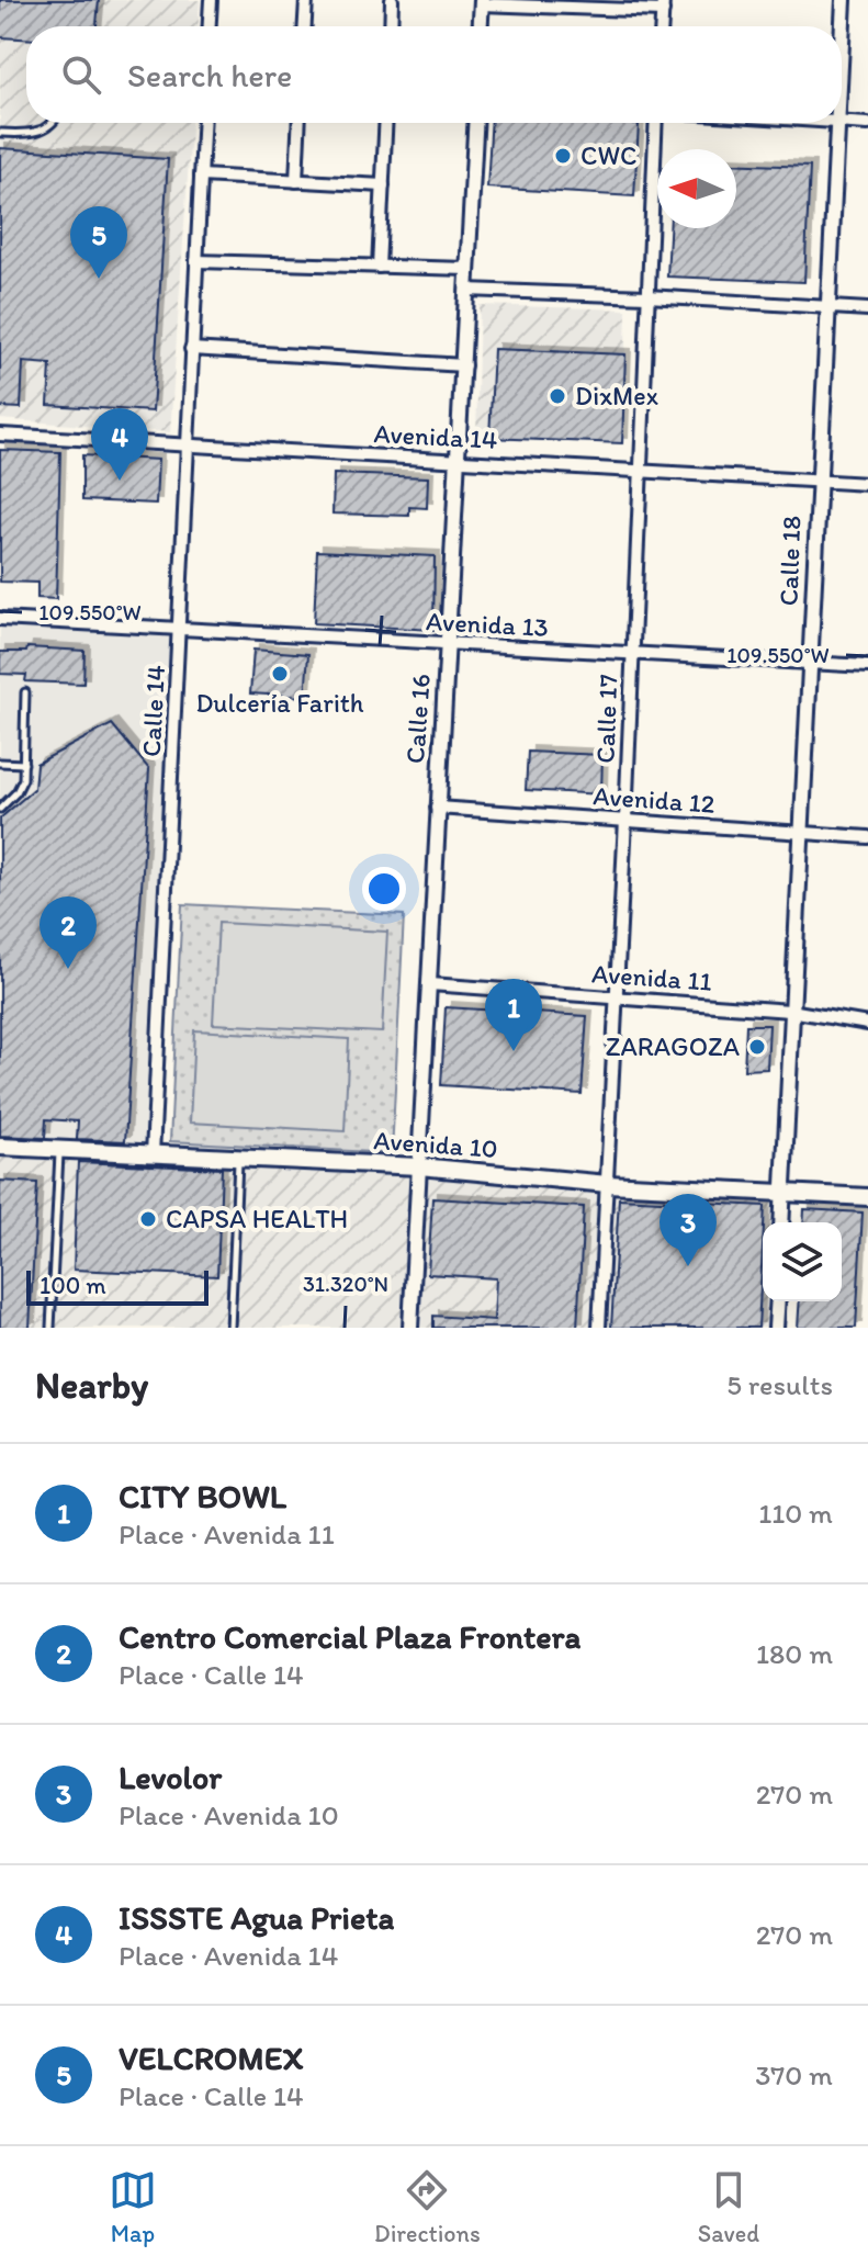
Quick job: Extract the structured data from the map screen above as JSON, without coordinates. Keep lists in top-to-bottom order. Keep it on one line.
{"streets":{"main road":["Avenida 10"],"street":["Avenida 14","Calle 18","Avenida 13","Calle 14","Calle 16","Calle 17","Avenida 12","Avenida 11"]},"crossings":[["Avenida 14","Calle 18"],["Avenida 14","Calle 14"],["Avenida 14","Calle 16"],["Avenida 14","Calle 17"],["Calle 18","Avenida 13"],["Calle 18","Avenida 12"],["Calle 18","Avenida 11"],["Calle 18","Avenida 10"],["Avenida 13","Calle 14"],["Avenida 13","Calle 16"],["Avenida 13","Calle 17"],["Calle 14","Avenida 10"],["Calle 16","Avenida 12"],["Calle 16","Avenida 11"],["Calle 16","Avenida 10"],["Calle 17","Avenida 12"],["Calle 17","Avenida 11"],["Calle 17","Avenida 10"]],"places":["CWC","DixMex","Dulcería Farith","ZARAGOZA","CAPSA HEALTH"],"scale_bar":"100 m","north":"left","page":{"search":"Search here","pins":["5","4","2","1","3"],"scale":"100 m","heading":["Nearby","5 results"],"list":[{"mark":"1","name":"CITY BOWL","note":"Place · Avenida 11","value":"110 m"},{"mark":"2","name":"Centro Comercial Plaza Frontera","note":"Place · Calle 14","value":"180 m"},{"mark":"3","name":"Levolor","note":"Place · Avenida 10","value":"270 m"},{"mark":"4","name":"ISSSTE Agua Prieta","note":"Place · Avenida 14","value":"270 m"},{"mark":"5","name":"VELCROMEX","note":"Place · Calle 14","value":"370 m"}],"nav":["Map","Directions","Saved"]},"coordinates":["109.550°W","31.320°N"]}
